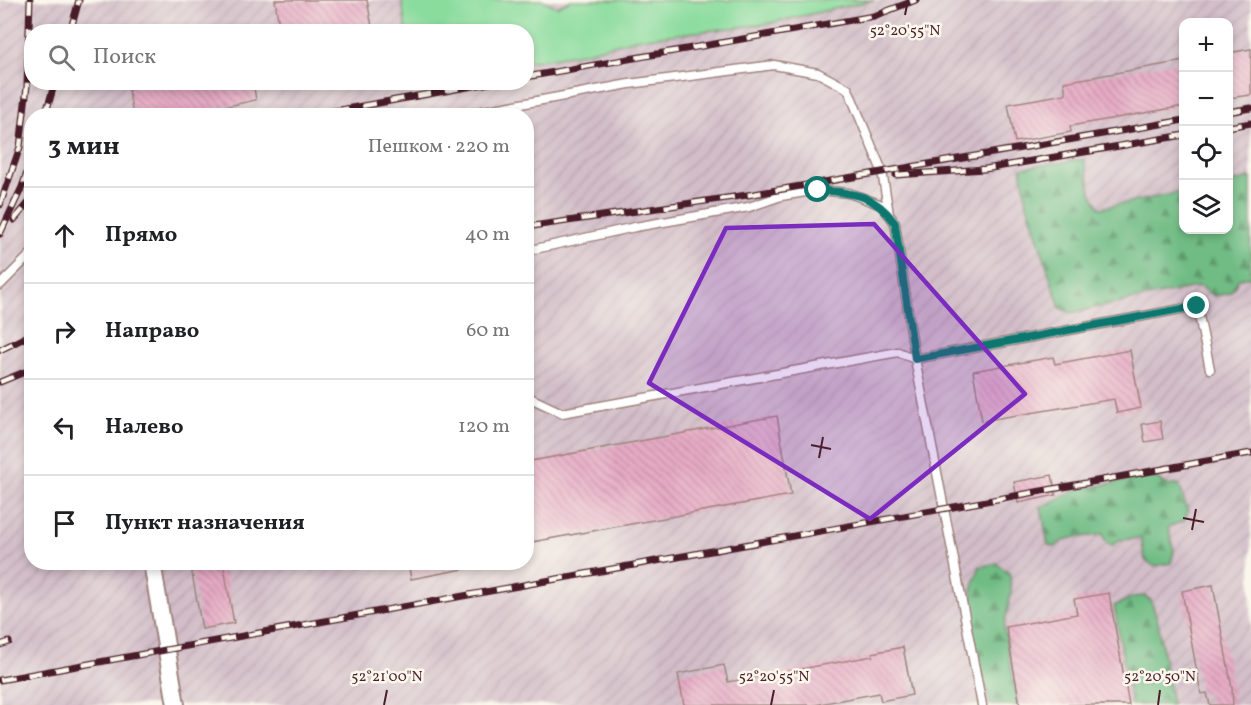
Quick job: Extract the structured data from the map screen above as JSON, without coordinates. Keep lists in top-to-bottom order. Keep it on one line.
{"page":{"map_buttons":["+","−"],"search":"Поиск","heading":["3 мин","Пешком · 220 m"],"list":[["Прямо","40 m"],["Направо","60 m"],["Налево","120 m"],"Пункт назначения"]},"coordinates":["52°20'55\"N","52°21'00\"N","52°20'50\"N"]}
